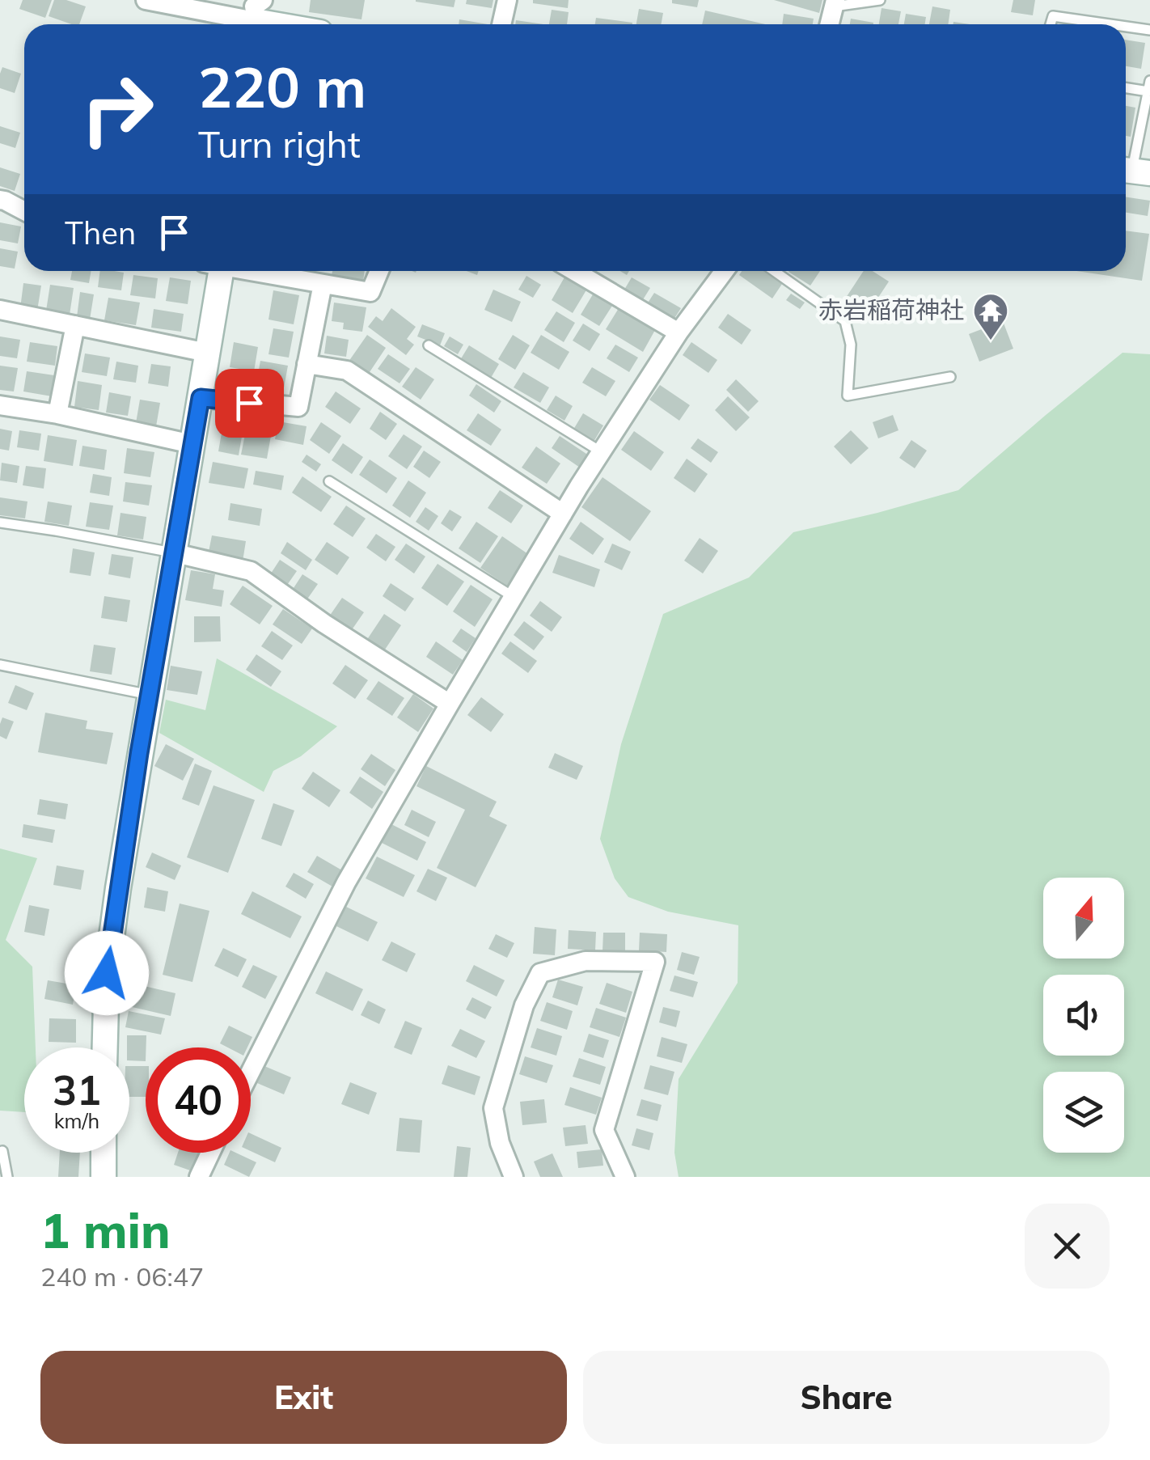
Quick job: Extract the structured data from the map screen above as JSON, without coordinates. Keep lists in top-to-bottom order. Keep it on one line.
{"places":{"temple":["赤岩稲荷神社"]},"north":"top","page":{"turn":["220 m","Turn right"],"then":"Then","speed":"31 km/h","limit":"40","heading":["1 min","240 m · 06:47"],"buttons":["Exit","Share"]}}
